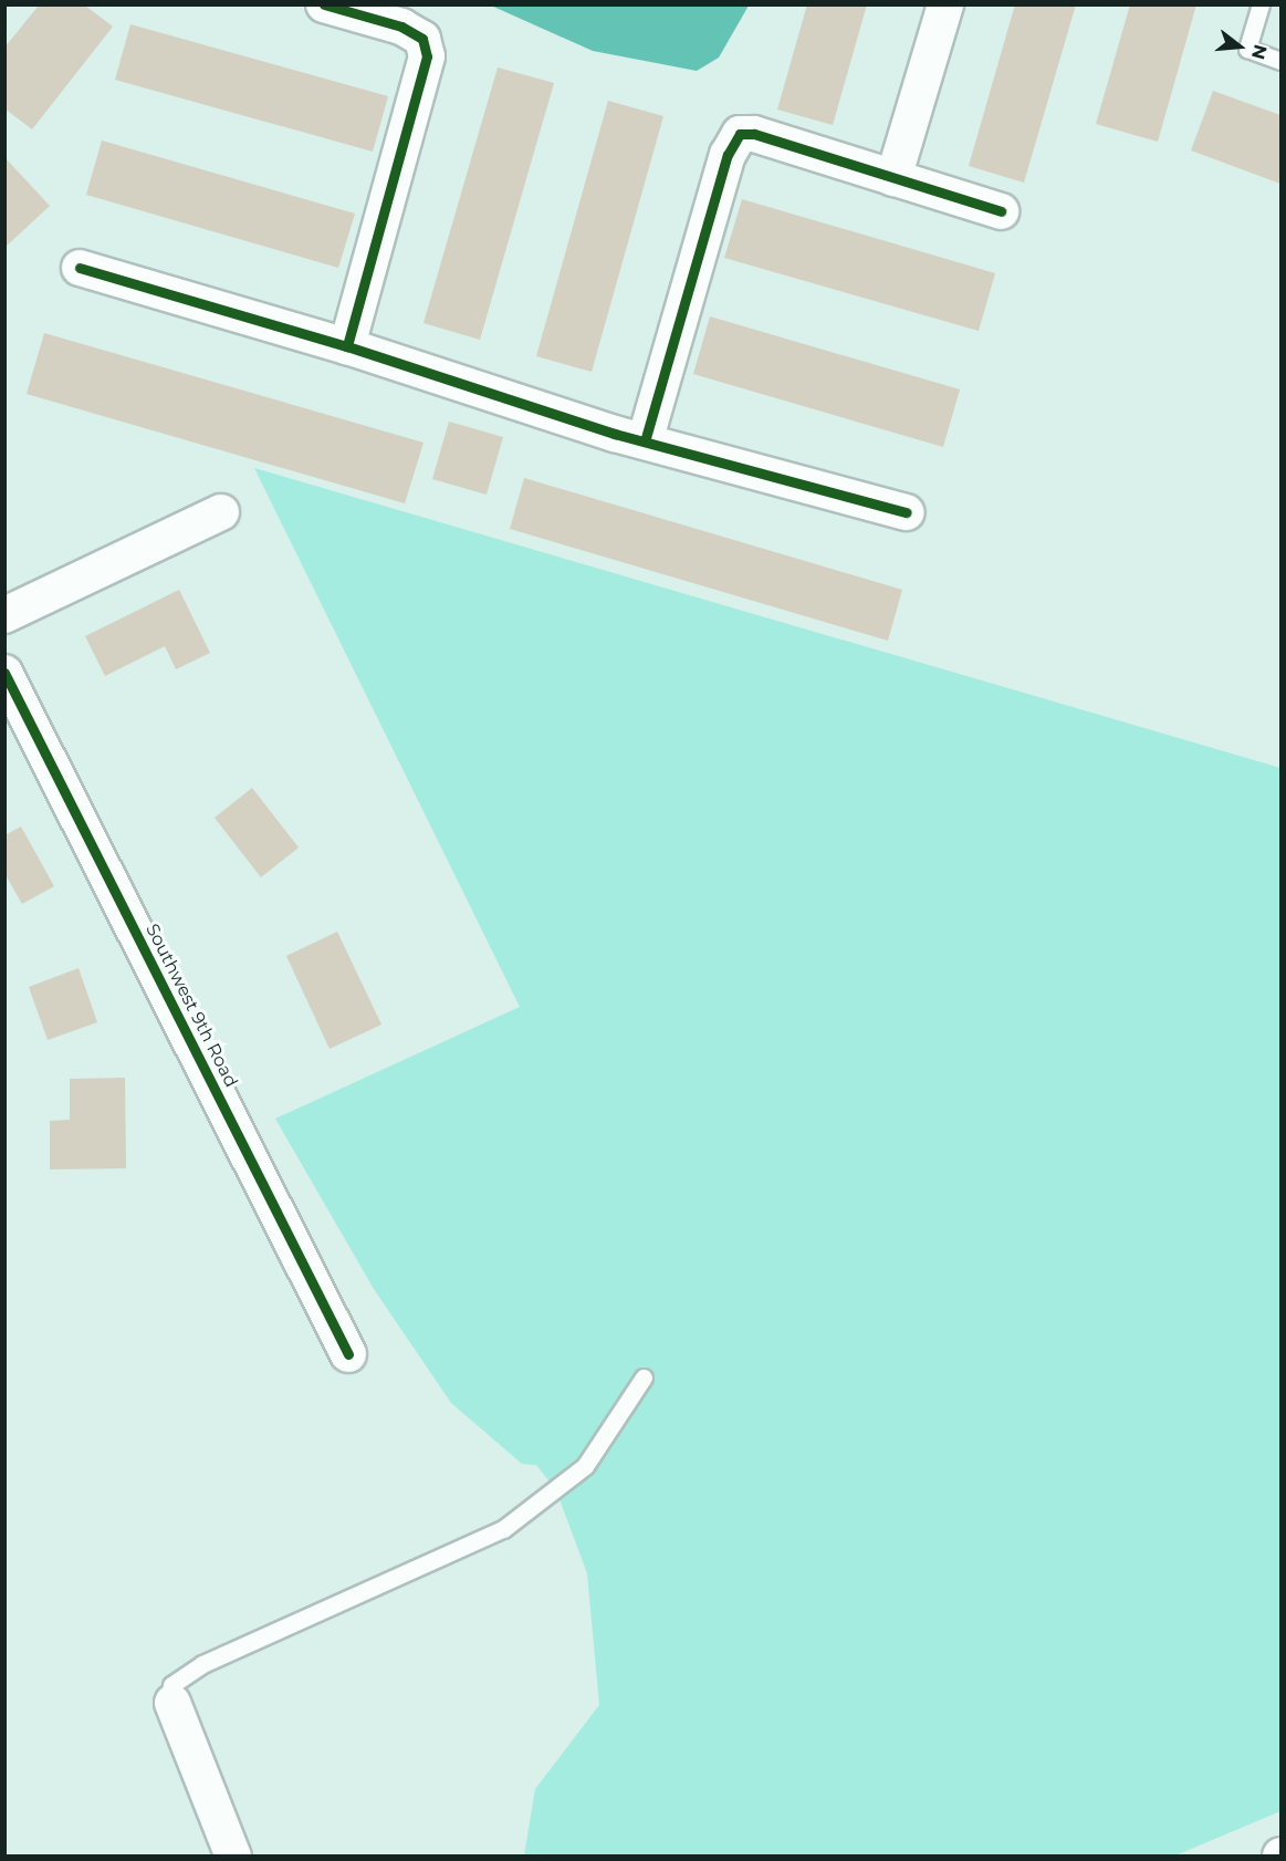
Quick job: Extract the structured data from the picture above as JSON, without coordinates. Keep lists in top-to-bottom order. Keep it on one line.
{"streets":{"street":["Southwest 9th Road"]},"north":"right"}
